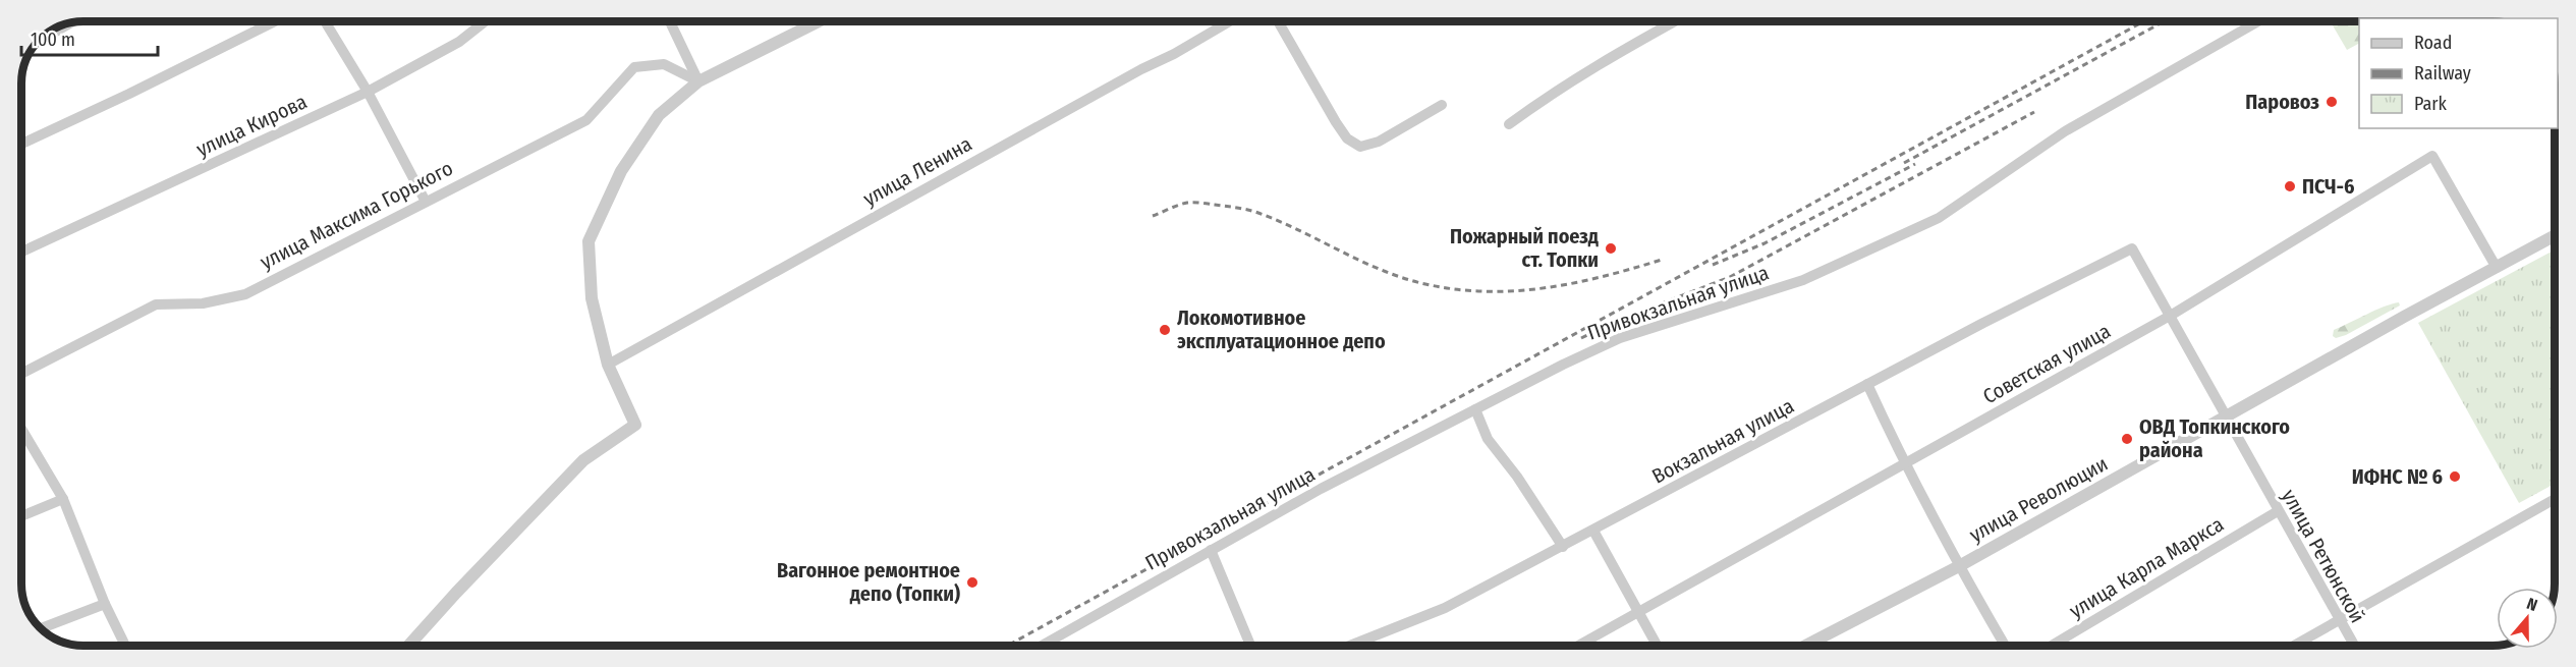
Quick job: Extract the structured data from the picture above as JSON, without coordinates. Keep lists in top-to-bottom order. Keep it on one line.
{"streets":{"street":["улица Кирова","улица Ленина","улица Максима Горького","Привокзальная улица","Советская улица","Вокзальная улица","улица Революции","улица Ретюнской","улица Карла Маркса"]},"crossings":[["Советская улица","улица Революции"],["Советская улица","улица Ретюнской"],["Вокзальная улица","улица Ретюнской"],["улица Революции","улица Ретюнской"],["улица Ретюнской","улица Карла Маркса"]],"places":["Паровоз","ПСЧ-6","Пожарный поезд ст. Топки","Локомотивное эксплуатационное депо","ОВД Топкинского района","ИФНС № 6","Вагонное ремонтное депо (Топки)"],"legend":["Road","Railway","Park"],"scale_bar":"100 m","north":"top"}
